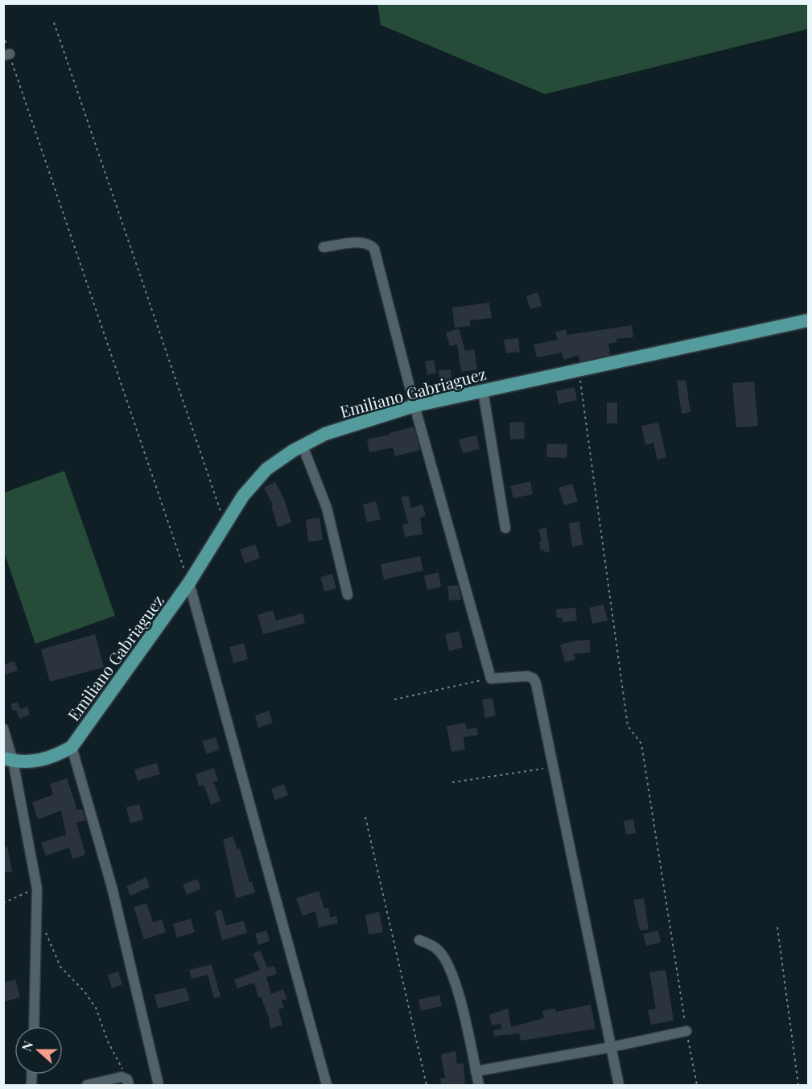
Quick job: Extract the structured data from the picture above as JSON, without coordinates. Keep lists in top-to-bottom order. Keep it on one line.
{"streets":{"main road":["Emiliano Gabriaguez"]},"north":"left"}
